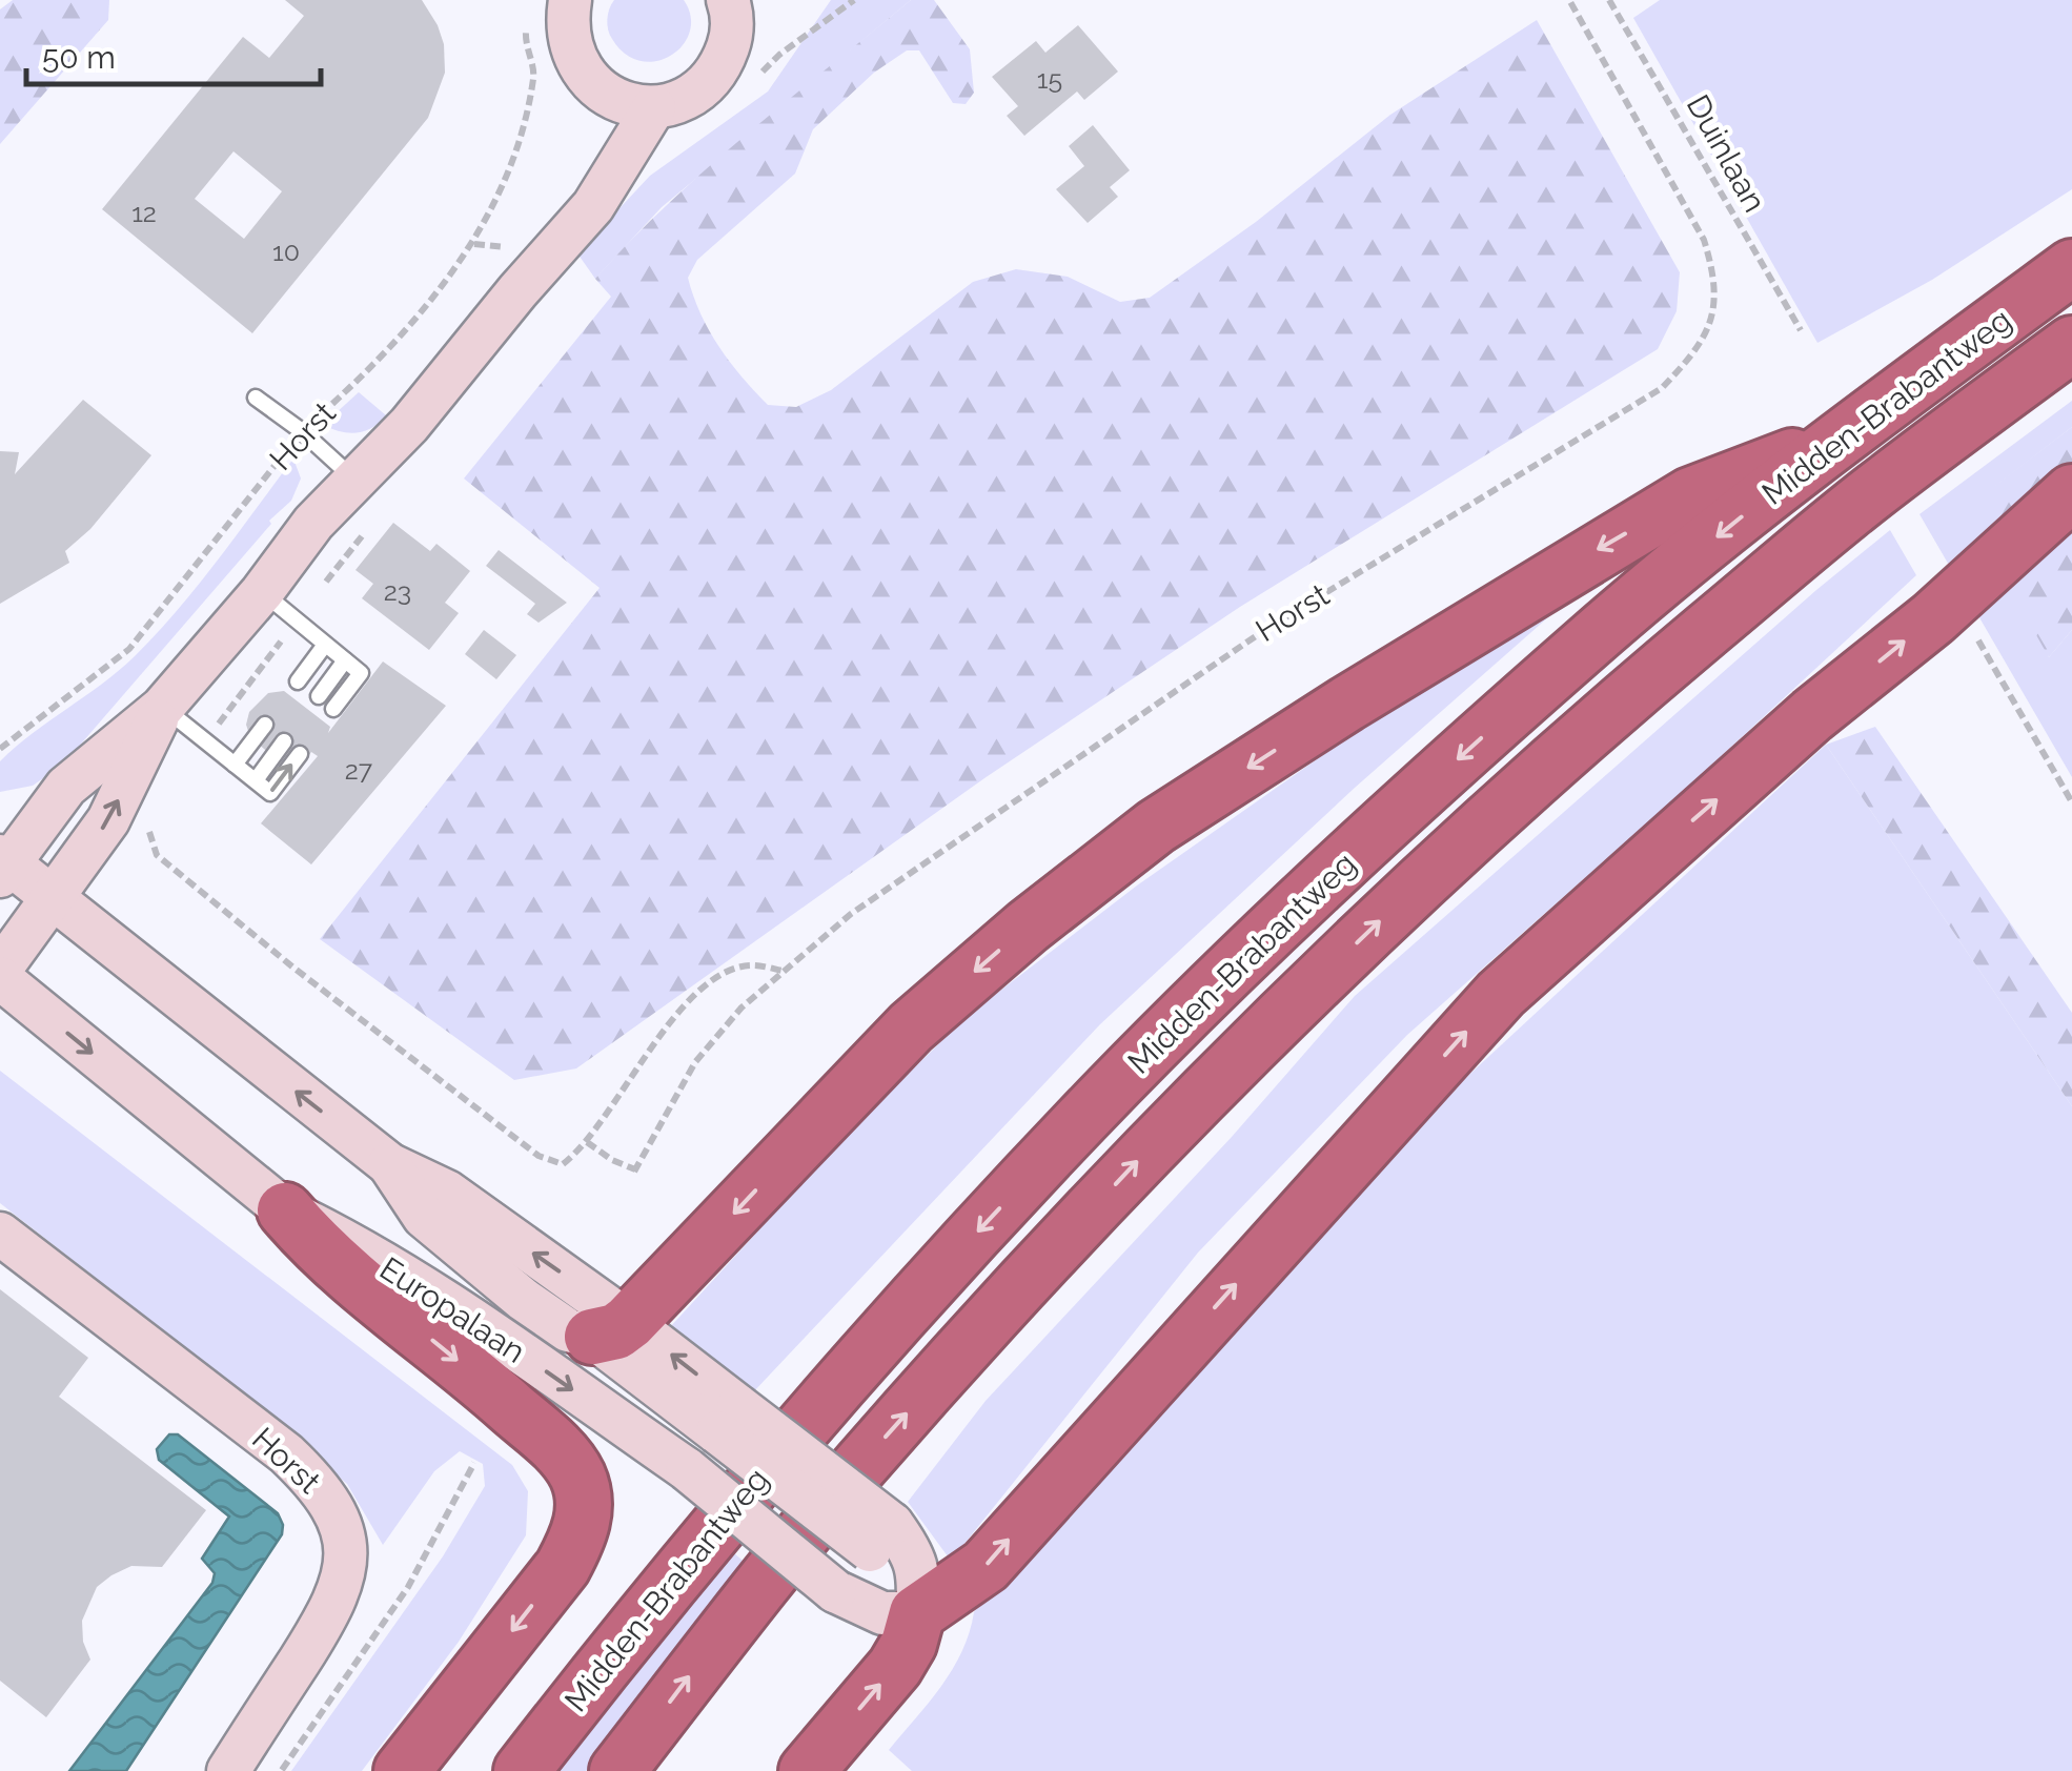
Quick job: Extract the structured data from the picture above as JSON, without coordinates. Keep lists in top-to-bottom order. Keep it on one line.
{"streets":{"highway":["Midden-Brabantweg"],"street":["Horst","Europalaan"],"path":["Duinlaan"]},"house_numbers":["15","12","10","23","27"],"scale_bar":"50 m"}
